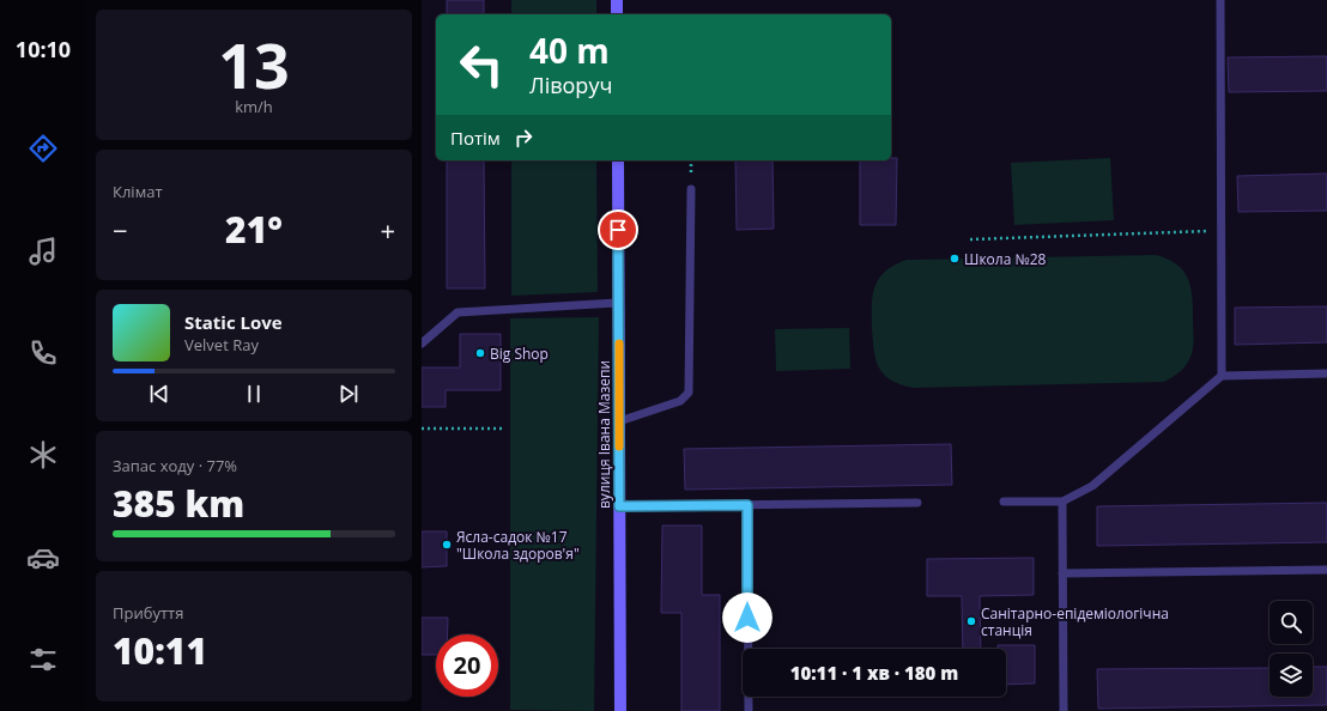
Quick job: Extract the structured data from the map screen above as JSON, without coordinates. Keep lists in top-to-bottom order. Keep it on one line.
{"streets":{"main road":["вулиця Івана Мазепи"]},"places":["Школа №28","Big Shop","Ясла-садок №17 \"Школа здоров'я\"","Санітарно-епідеміологічна станція"],"page":{"tabs":"10:10","tile":[["13","km/h"],"Клімат",["Запас ходу · 77%","385 km"],["Прибуття","10:11"]],"turn":["40 m","Ліворуч"],"then":"Потім","heat":["−","21°","+"],"song":["Static Love","Velvet Ray"],"limit":"20","trip":"10:11 · 1 хв · 180 m"}}
